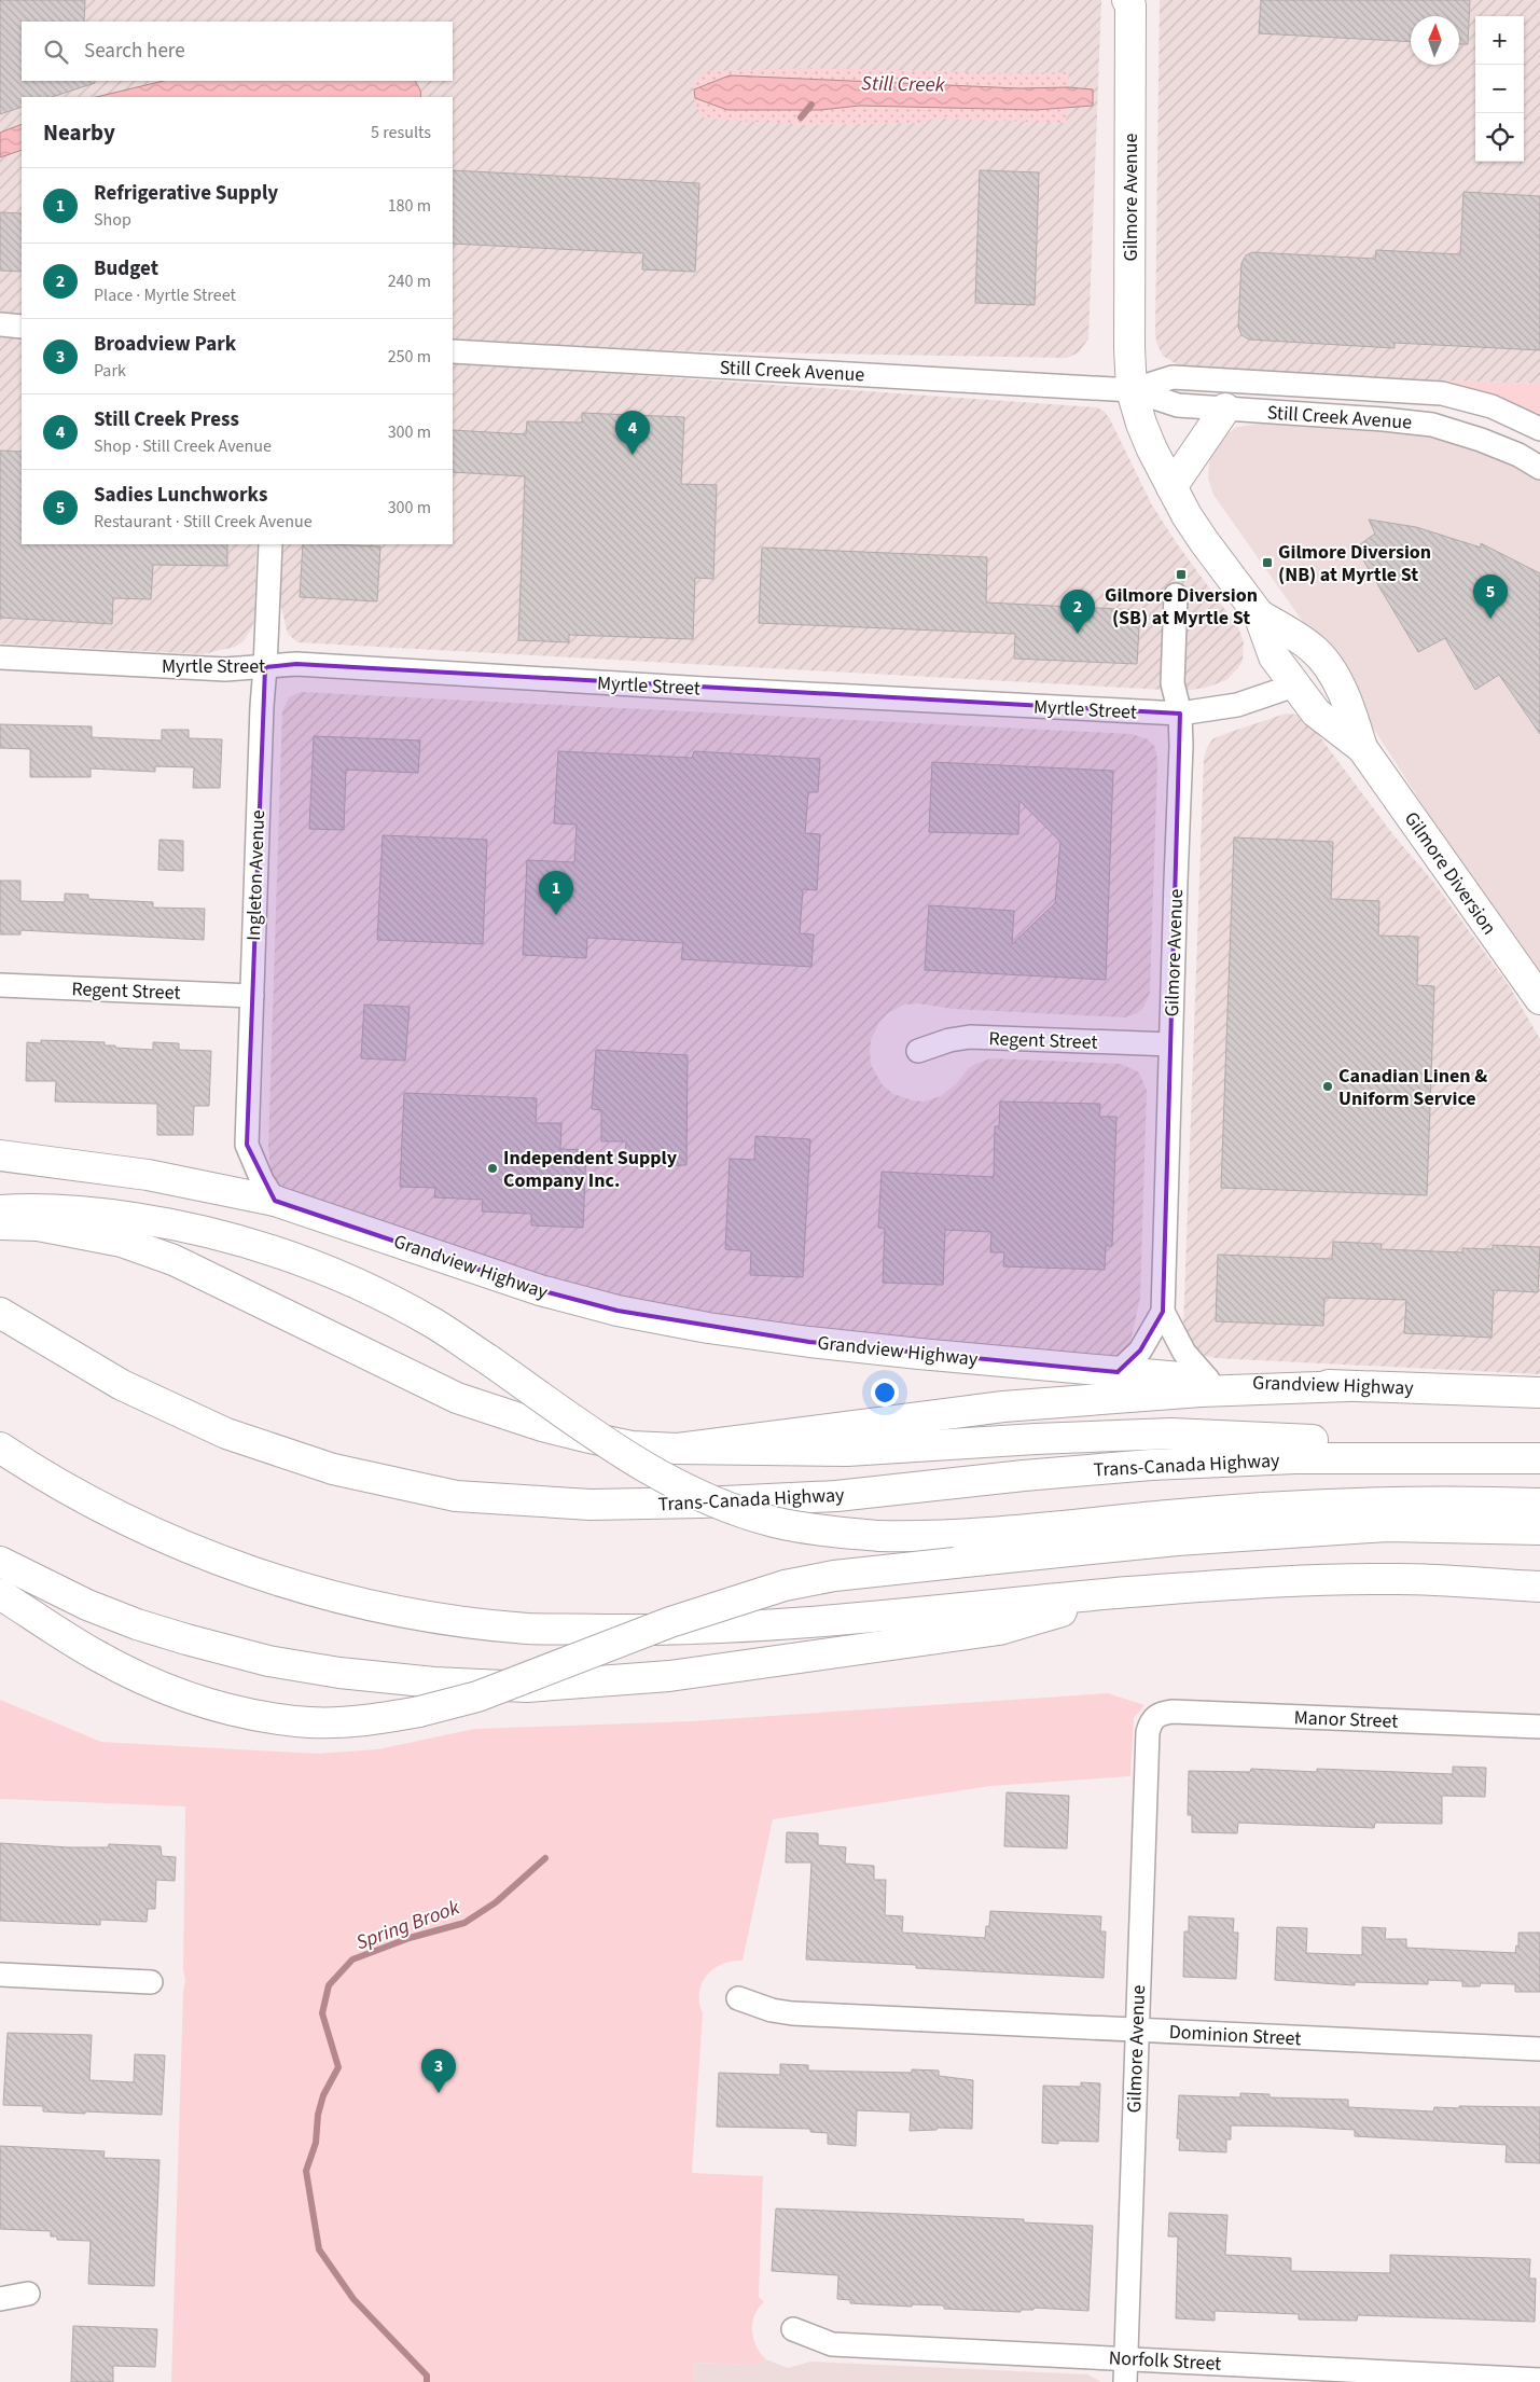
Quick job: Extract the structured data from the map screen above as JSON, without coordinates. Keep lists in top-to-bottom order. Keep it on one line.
{"streets":{"main road":["Gilmore Avenue","Gilmore Diversion","Grandview Highway","Trans-Canada Highway"],"street":["Still Creek Avenue","Myrtle Street","Ingleton Avenue","Regent Street","Manor Street","Dominion Street","Norfolk Street"]},"crossings":[["Gilmore Avenue","Still Creek Avenue"],["Gilmore Avenue","Myrtle Street"],["Gilmore Avenue","Gilmore Diversion"],["Gilmore Avenue","Regent Street"],["Gilmore Avenue","Grandview Highway"],["Gilmore Avenue","Manor Street"],["Gilmore Avenue","Dominion Street"],["Gilmore Avenue","Norfolk Street"],["Still Creek Avenue","Gilmore Diversion"],["Myrtle Street","Gilmore Diversion"],["Myrtle Street","Ingleton Avenue"],["Ingleton Avenue","Regent Street"],["Ingleton Avenue","Grandview Highway"]],"water":["Still Creek","Spring Brook"],"places":{"transit":["Gilmore Diversion (NB) at Myrtle St","Gilmore Diversion (SB) at Myrtle St"],"other":["Canadian Linen & Uniform Service","Independent Supply Company Inc."]},"north":"top","page":{"map_buttons":["+","−"],"search":"Search here","heading":["Nearby","5 results"],"list":[{"mark":"1","name":"Refrigerative Supply","note":"Shop","value":"180 m"},{"mark":"2","name":"Budget","note":"Place · Myrtle Street","value":"240 m"},{"mark":"3","name":"Broadview Park","note":"Park","value":"250 m"},{"mark":"4","name":"Still Creek Press","note":"Shop · Still Creek Avenue","value":"300 m"},{"mark":"5","name":"Sadies Lunchworks","note":"Restaurant · Still Creek Avenue","value":"300 m"}],"pins":["4","5","2","1","3"]}}
